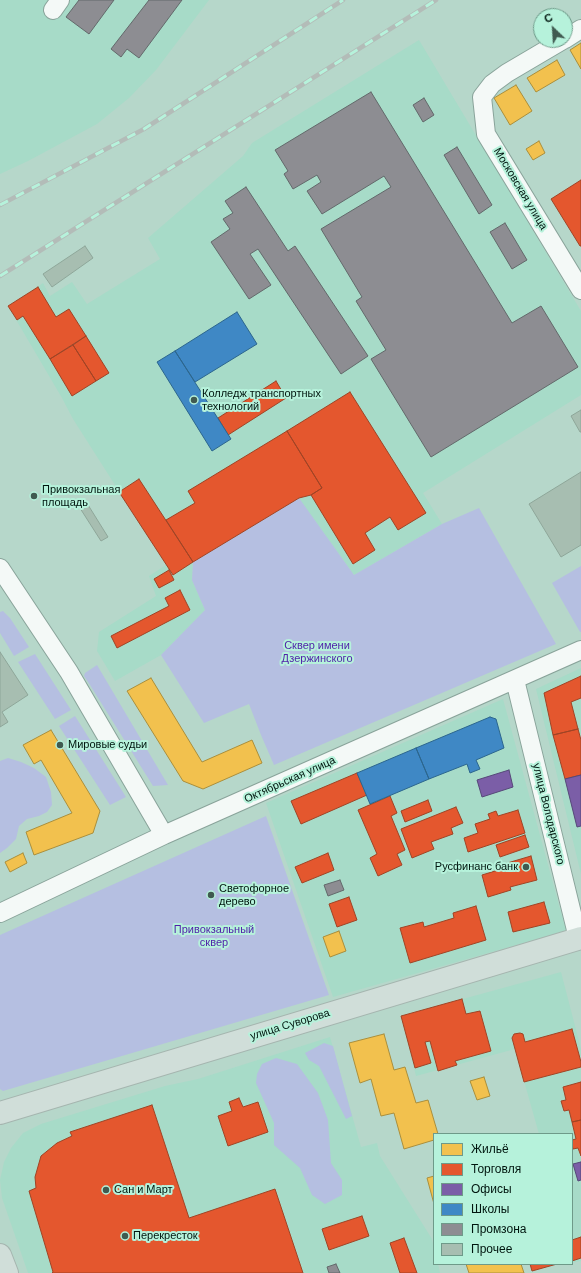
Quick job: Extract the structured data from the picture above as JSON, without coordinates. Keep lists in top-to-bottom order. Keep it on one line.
{"streets":{"main road":["улица Суворова"],"street":["Московская улица","Октябрьская улица","улица Володарского"]},"crossings":[["Октябрьская улица","улица Володарского"],["улица Володарского","улица Суворова"]],"parks":["Сквер имени Дзержинского","Привокзальный сквер"],"places":["Колледж транспортных технологий","Привокзальная площадь","Мировые судьи","Русфинанс банк","Светофорное дерево","Сан и Март","Перекресток"],"legend":["Жильё","Торговля","Офисы","Школы","Промзона","Прочее"],"north":"top left"}
